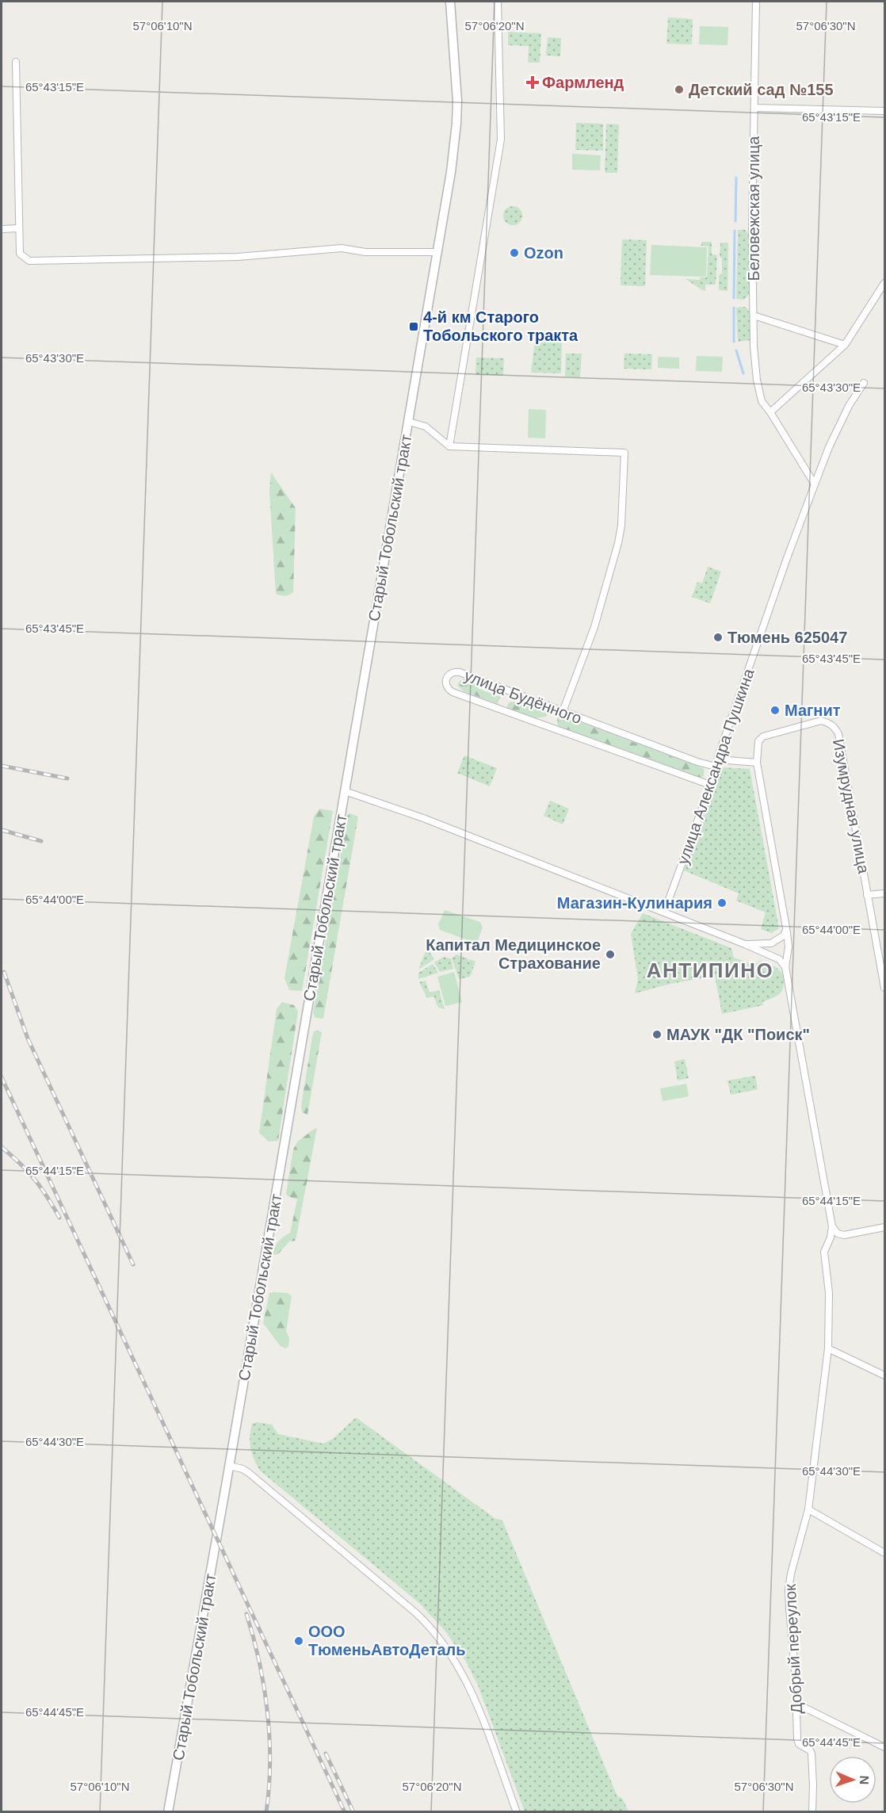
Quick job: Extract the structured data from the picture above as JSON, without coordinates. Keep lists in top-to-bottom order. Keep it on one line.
{"streets":{"street":["Беловежская улица","Старый Тобольский тракт","улица Будённого","улица Александра Пушкина","Изумрудная улица","Добрый переулок"]},"crossings":[["Беловежская улица","улица Александра Пушкина"],["улица Будённого","улица Александра Пушкина"],["улица Будённого","Изумрудная улица"]],"districts":["АНТИПИНО"],"places":{"health":["Фармленд"],"other":["Детский сад №155","Ozon","Тюмень 625047","Магнит","Магазин-Кулинария","Капитал Медицинское Страхование","МАУК \"ДК \"Поиск\"","ООО ТюменьАвтоДеталь"],"transit":["4-й км Старого Тобольского тракта"]},"north":"right","coordinates":["57°06'10\"N","57°06'20\"N","57°06'30\"N","65°43'15\"E","65°43'30\"E","65°43'45\"E","65°44'00\"E","65°44'15\"E","65°44'30\"E","65°44'45\"E"]}
